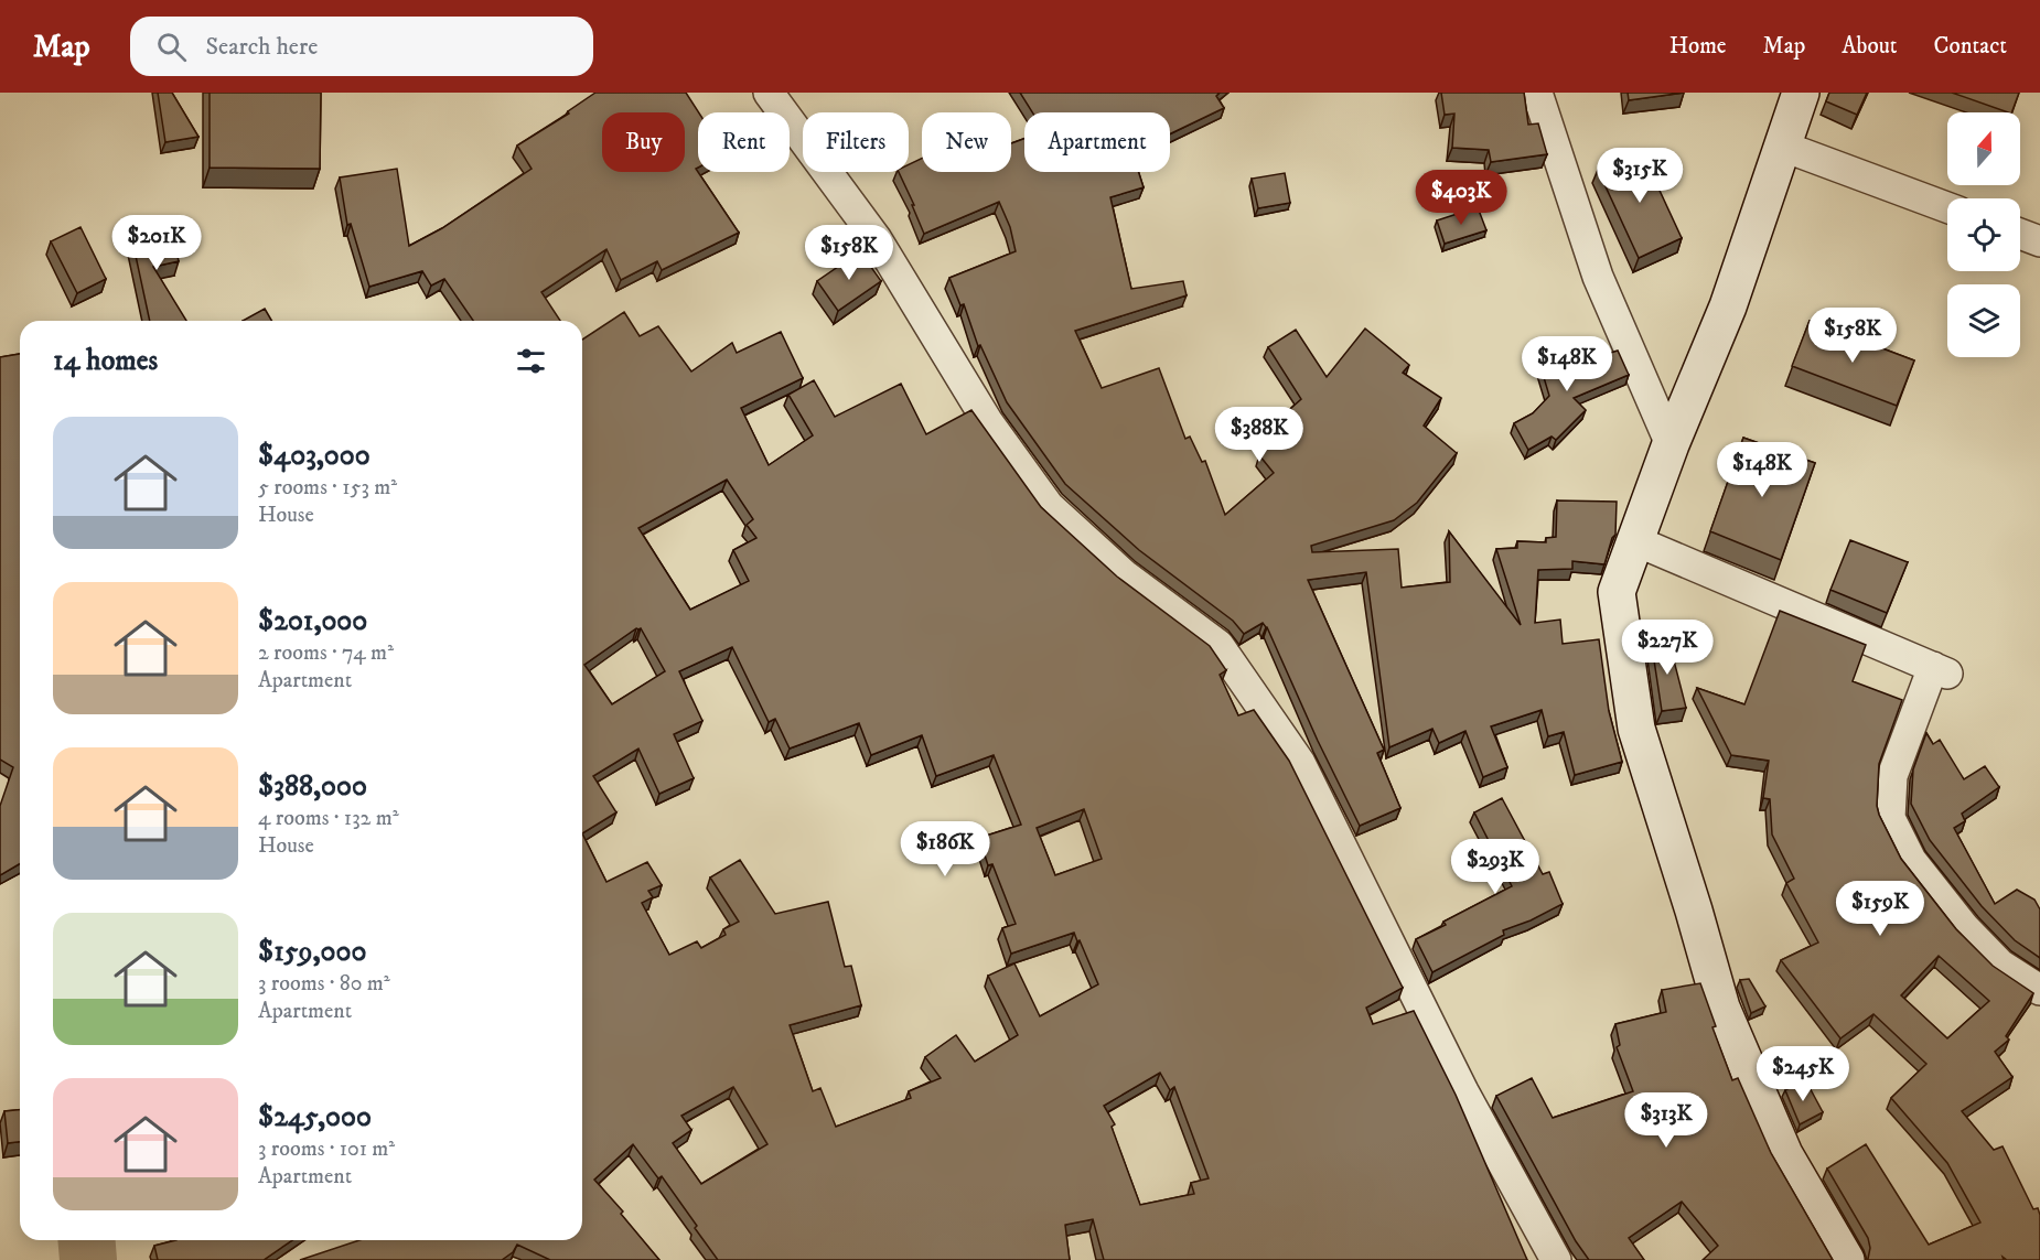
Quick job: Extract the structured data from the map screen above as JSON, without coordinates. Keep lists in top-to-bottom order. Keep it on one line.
{"north":"top","page":{"header":"Map","search":"Search here","nav":["Home","Map","About","Contact"],"chip":["Buy","Rent","Filters","New","Apartment"],"price":["$315K","$403K","$201K","$158K","$158K","$148K","$388K","$148K","$227K","$186K","$293K","$159K","$245K","$313K"],"heading":"14 homes","list":[{"name":"$403,000","note":"5 rooms · 153 m² · House"},{"name":"$201,000","note":"2 rooms · 74 m² · Apartment"},{"name":"$388,000","note":"4 rooms · 132 m² · House"},{"name":"$159,000","note":"3 rooms · 80 m² · Apartment"},{"name":"$245,000","note":"3 rooms · 101 m² · Apartment"}]}}
